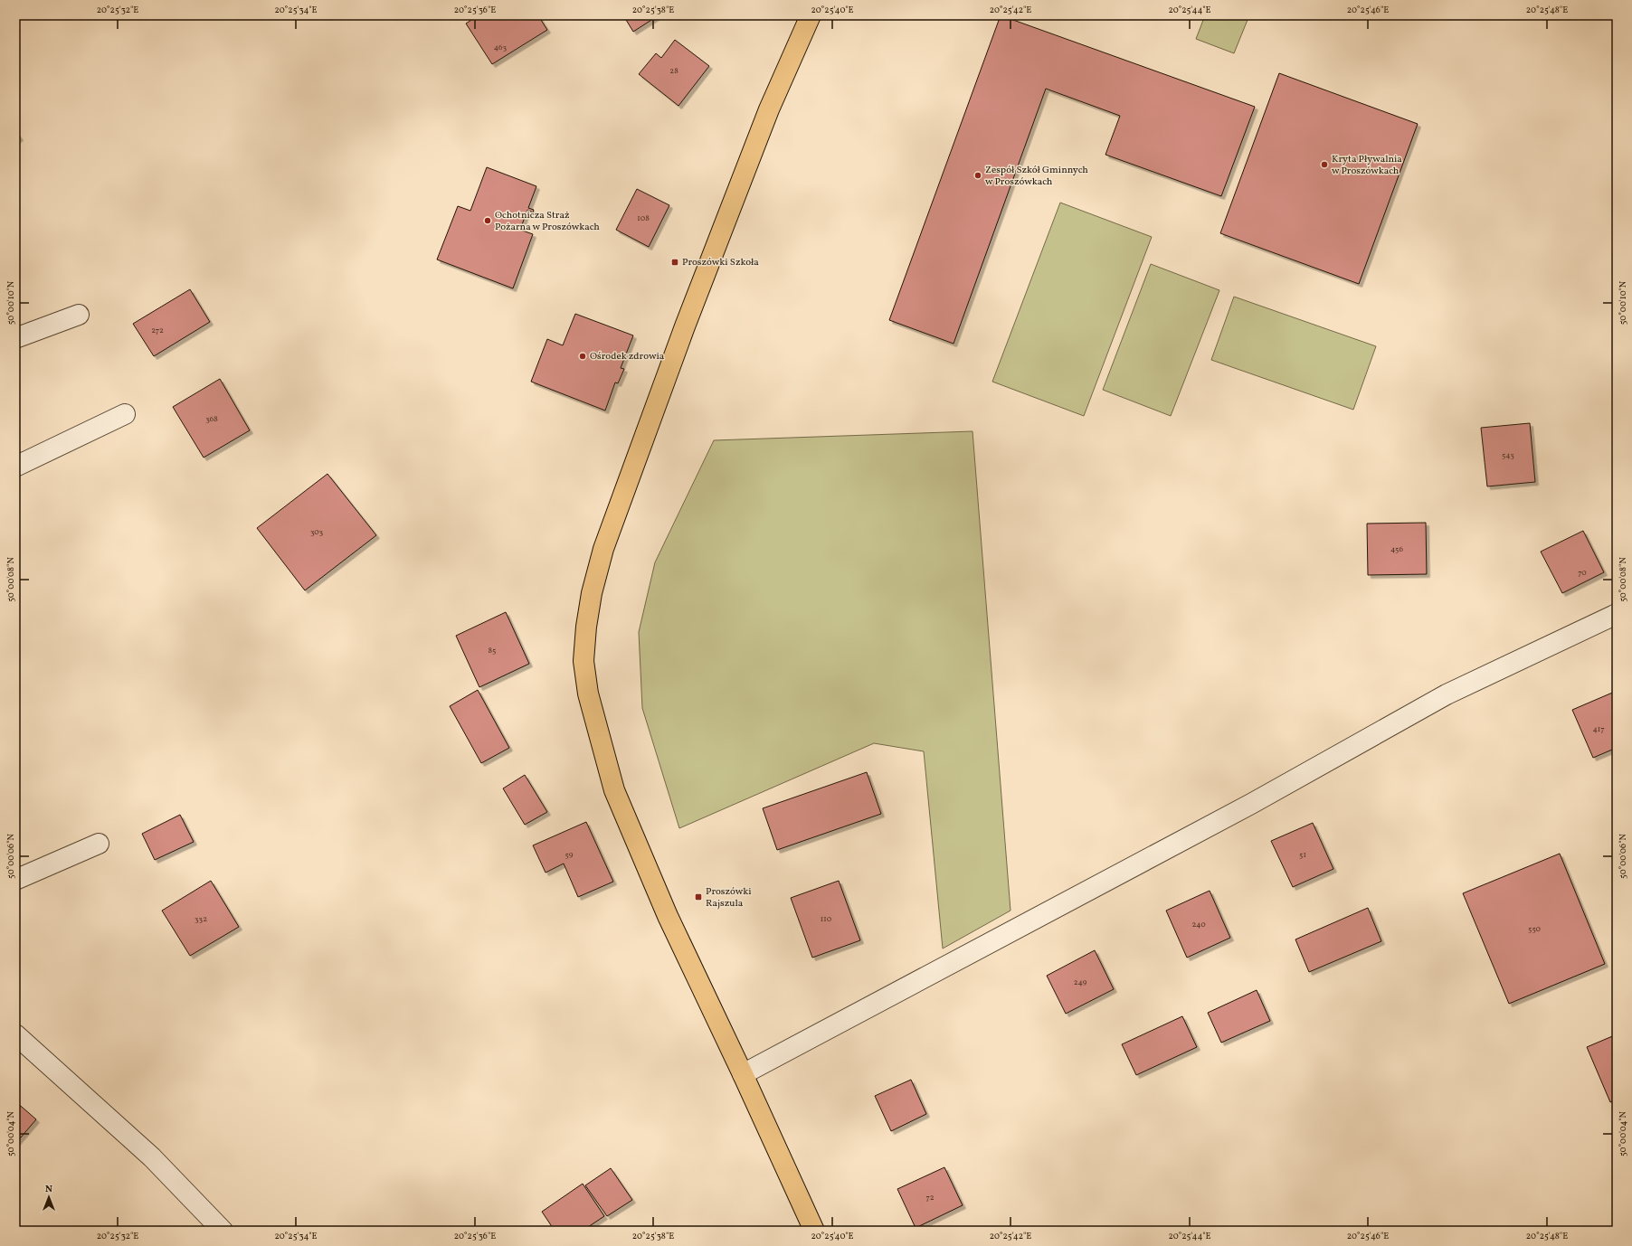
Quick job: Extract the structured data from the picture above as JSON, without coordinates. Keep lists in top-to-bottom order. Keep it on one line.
{"places":{"other":["Kryta Pływalnia w Proszówkach","Zespół Szkół Gminnych w Proszówkach","Ochotnicza Straż Pożarna w Proszówkach","Ośrodek zdrowia"],"transit":["Proszówki Szkoła","Proszówki Rajszula"]},"house_numbers":["463","28","108","272","368","543","303","456","70","85","417","59","51","332","110","240","550","249","72"],"north":"top","coordinates":["20°25'32\"E","20°25'34\"E","20°25'36\"E","20°25'38\"E","20°25'40\"E","20°25'42\"E","20°25'44\"E","20°25'46\"E","20°25'48\"E","50°00'10\"N","50°00'08\"N","50°00'06\"N","50°00'04\"N"]}
